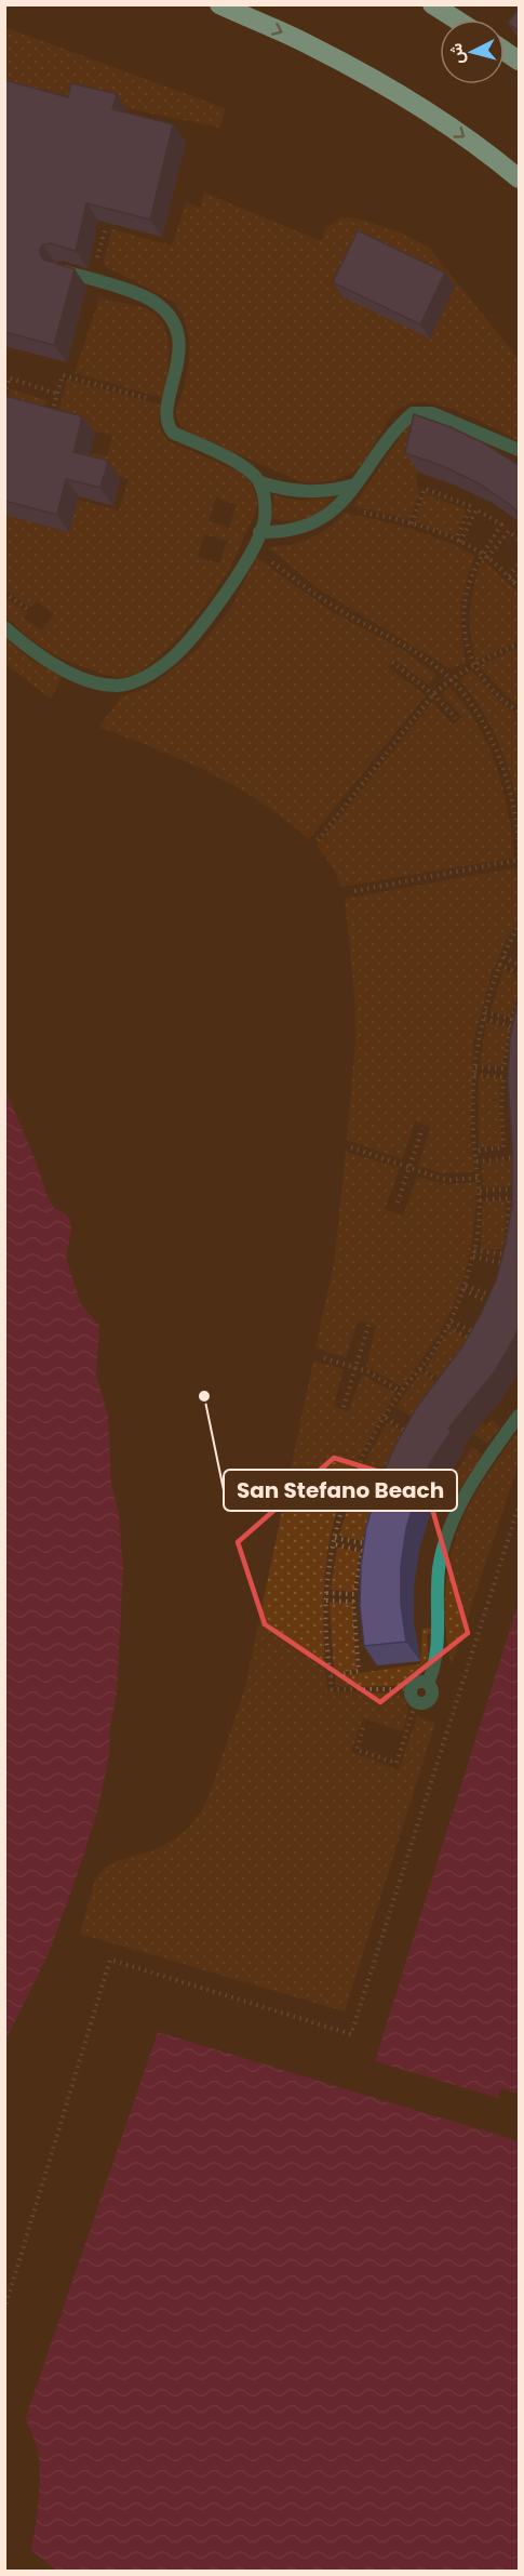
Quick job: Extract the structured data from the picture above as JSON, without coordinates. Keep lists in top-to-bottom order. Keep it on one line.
{"places":["San Stefano Beach"],"north":"left"}
